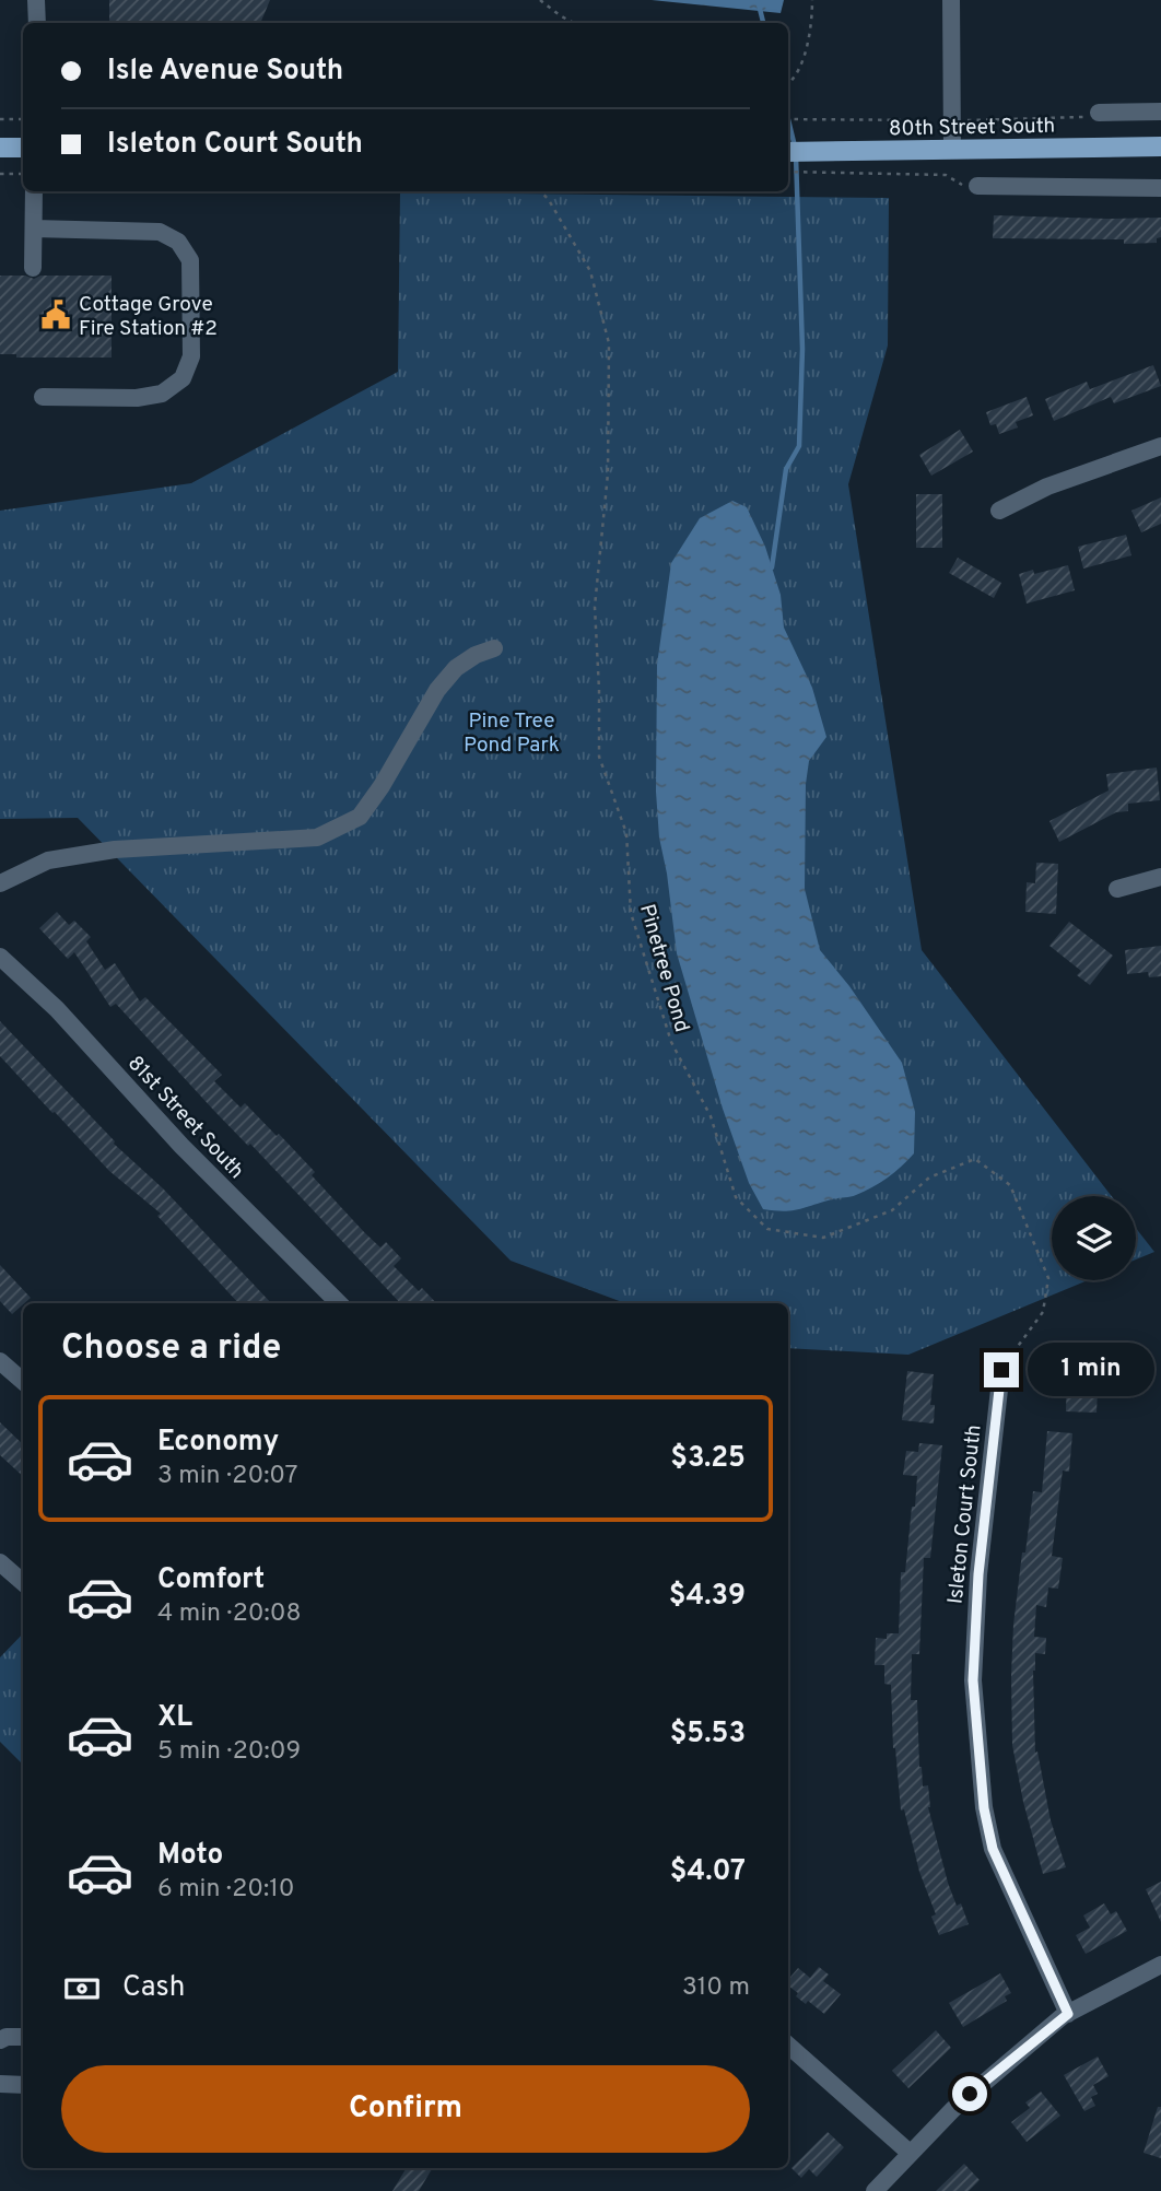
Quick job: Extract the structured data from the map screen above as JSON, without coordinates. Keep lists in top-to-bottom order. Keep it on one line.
{"streets":{"main road":["80th Street South"],"street":["81st Street South","Isleton Court South"],"path":["Pinetree Pond"]},"crossings":[["Pinetree Pond","Isleton Court South"]],"parks":["Pine Tree Pond Park"],"places":{"public building":["Cottage Grove Fire Station #2"]},"page":{"banner":["Isle Avenue South","Isleton Court South"],"heading":"Choose a ride","bubble":"1 min","list":[{"name":"Economy","note":"3 min · 20:07","value":"$3.25"},{"name":"Comfort","note":"4 min · 20:08","value":"$4.39"},{"name":"XL","note":"5 min · 20:09","value":"$5.53"},{"name":"Moto","note":"6 min · 20:10","value":"$4.07"}],"pay":["Cash","310 m"],"buttons":"Confirm"}}
